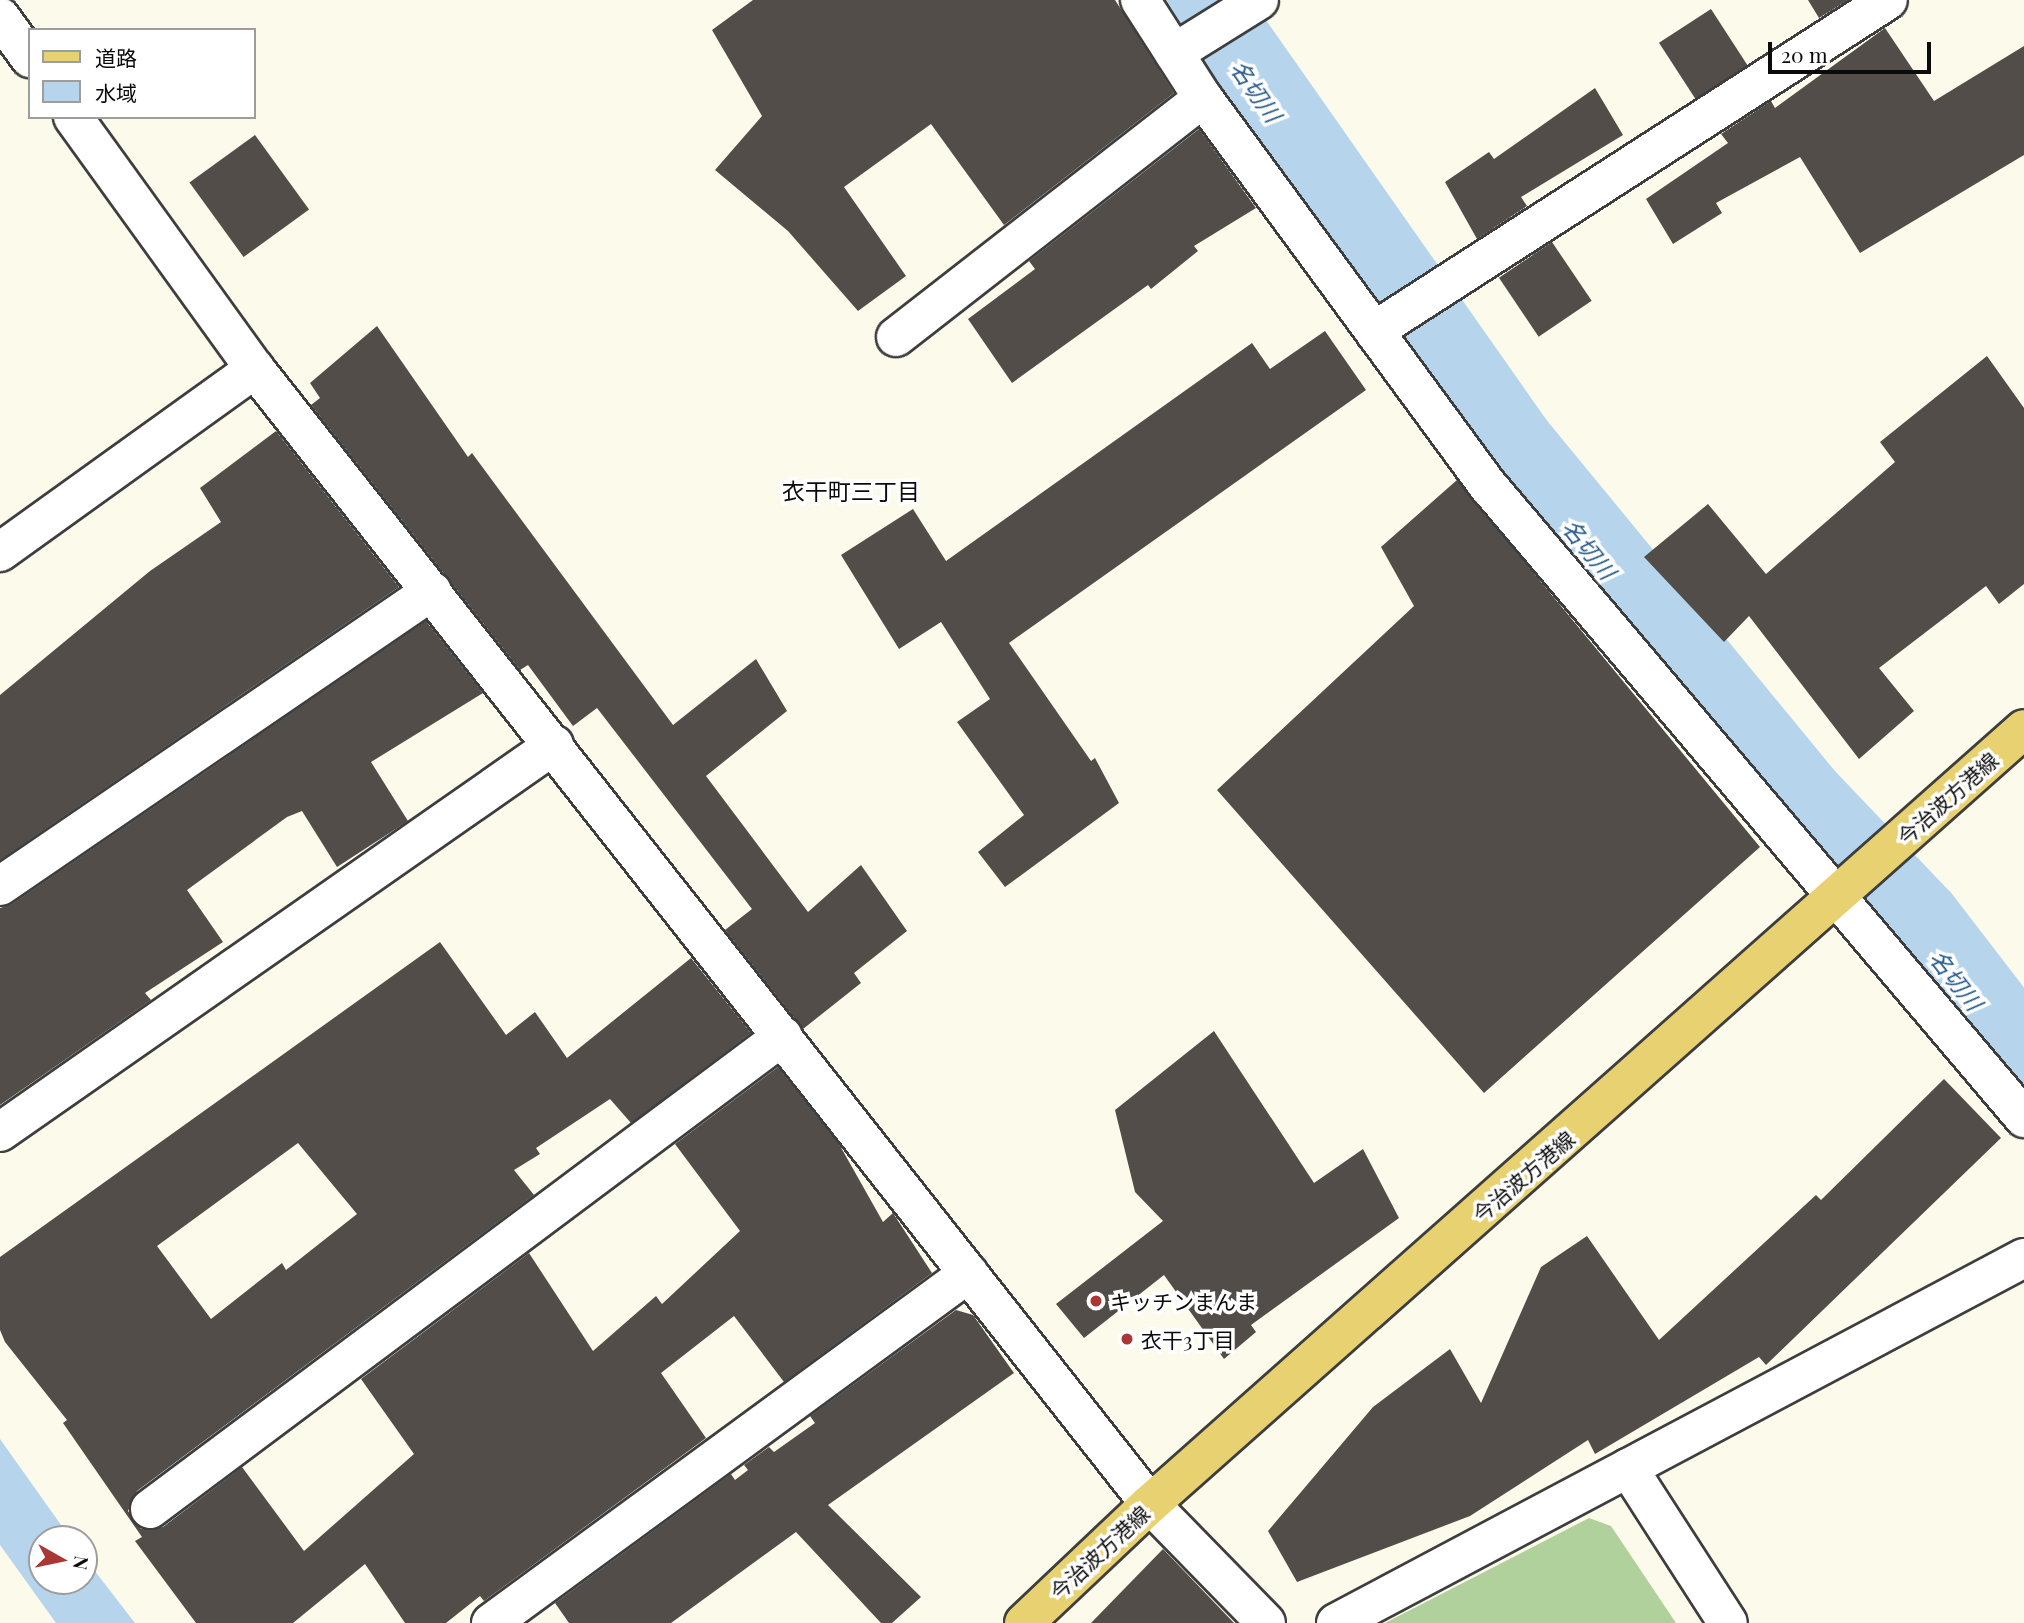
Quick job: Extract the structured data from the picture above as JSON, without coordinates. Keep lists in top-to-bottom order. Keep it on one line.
{"streets":{"main road":["今治波方港線"]},"districts":["衣干町三丁目"],"water":["名切川"],"places":["キッチンまんま","衣干3丁目"],"legend":["道路","水域"],"scale_bar":"20 m","north":"right"}
